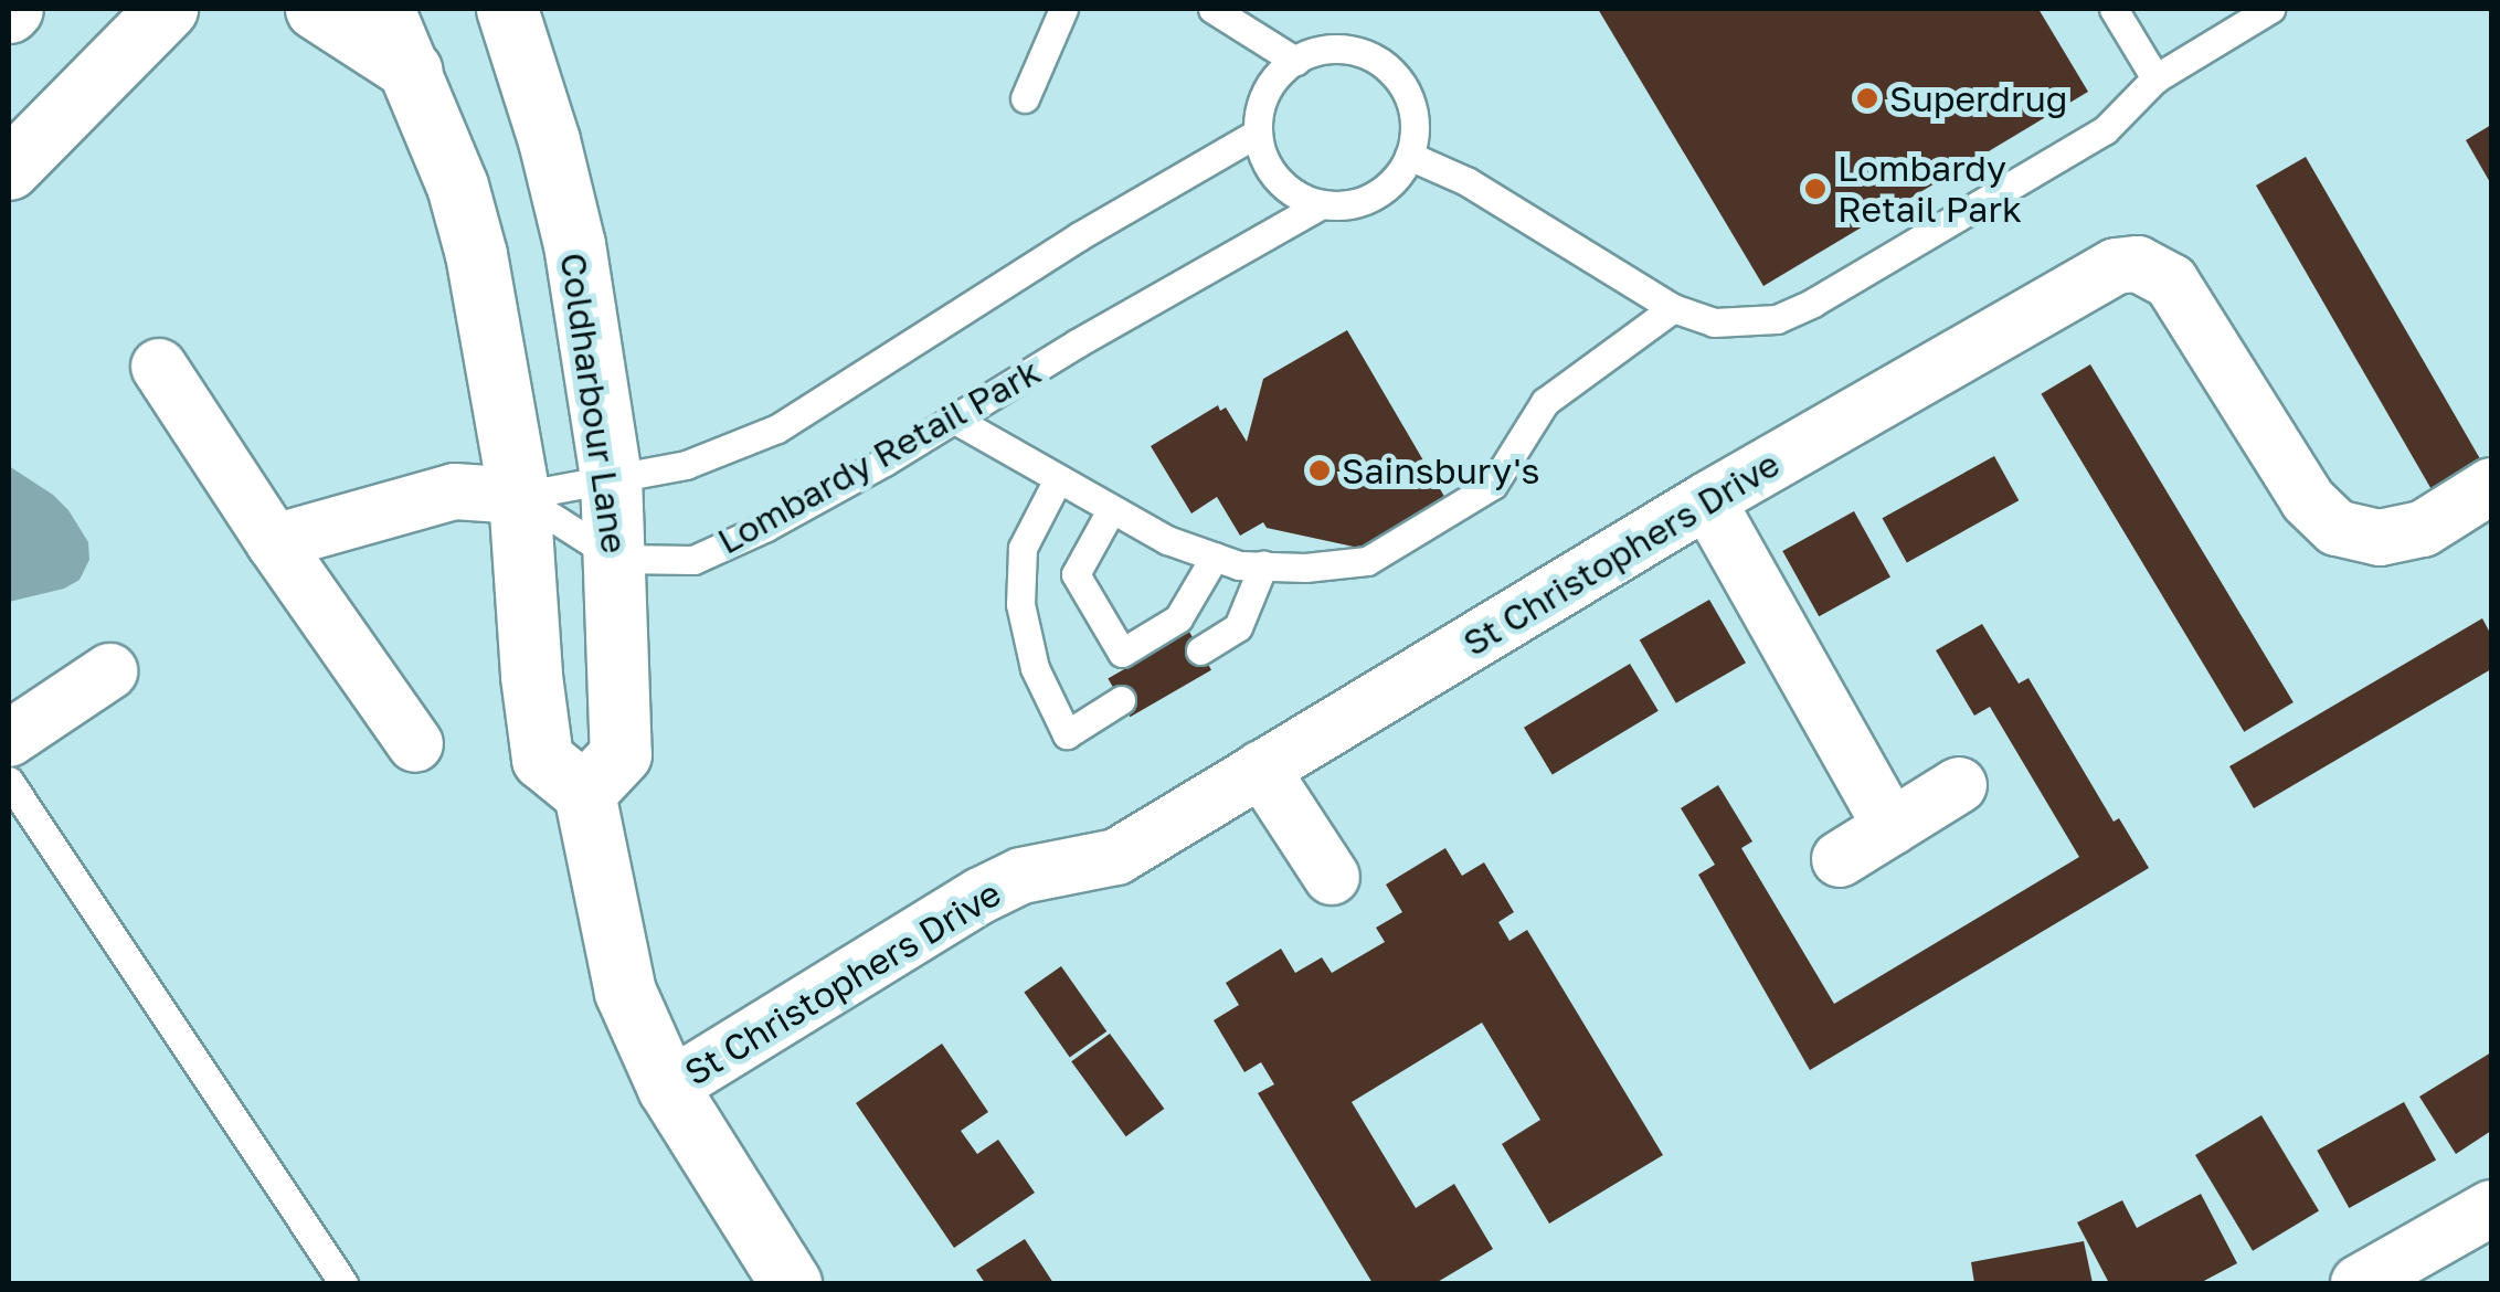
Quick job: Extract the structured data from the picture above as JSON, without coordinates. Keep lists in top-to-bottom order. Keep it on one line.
{"streets":{"street":["Coldharbour Lane","St Christophers Drive"],"lane":["Lombardy Retail Park"]},"crossings":[["Coldharbour Lane","Lombardy Retail Park"]],"places":["Superdrug","Lombardy Retail Park","Sainsbury's"]}
